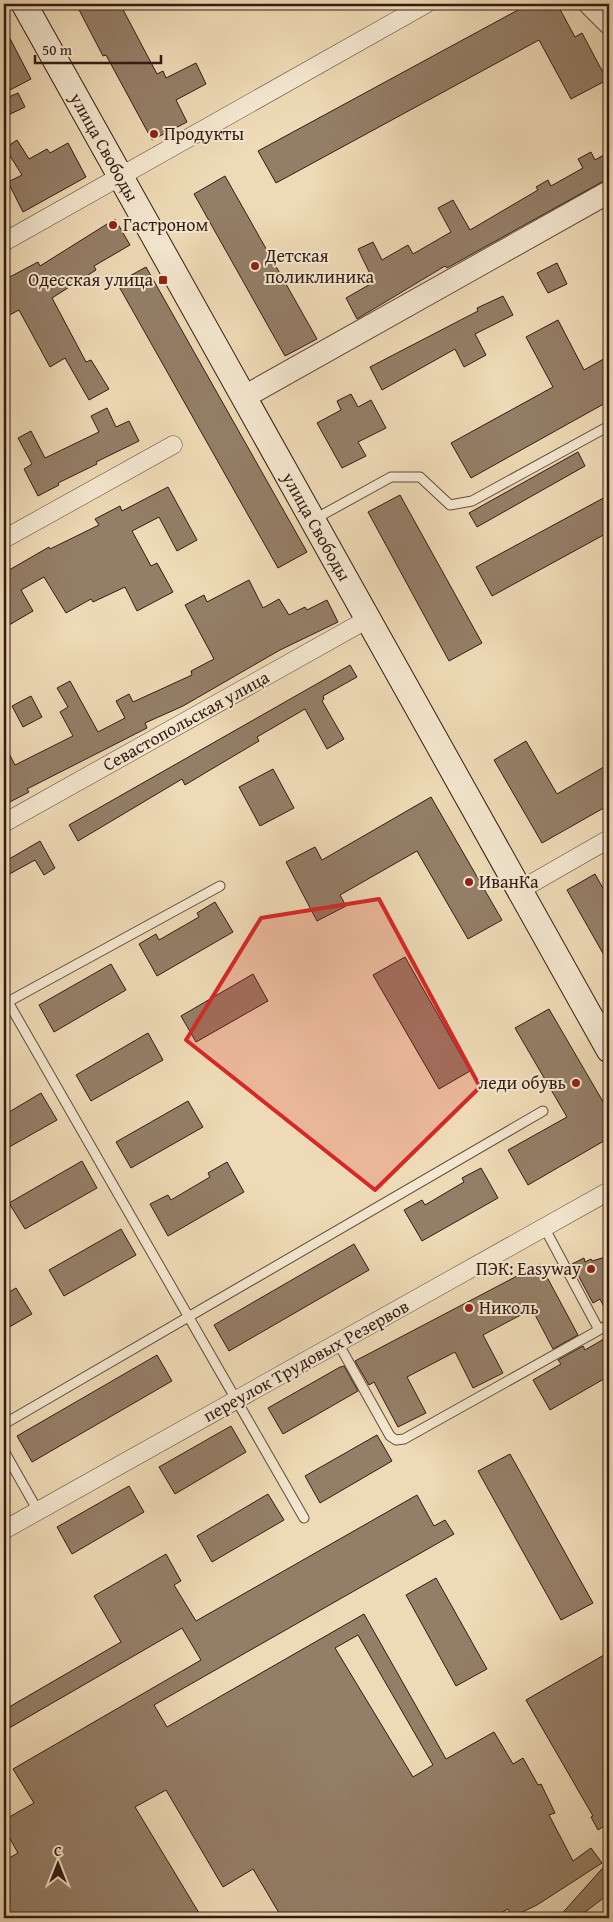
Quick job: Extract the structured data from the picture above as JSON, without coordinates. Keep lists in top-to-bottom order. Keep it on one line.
{"streets":{"main road":["улица Свободы"],"street":["Севастопольская улица","переулок Трудовых Резервов"]},"crossings":[["улица Свободы","Севастопольская улица"]],"places":{"other":["Продукты","Гастроном","Детская поликлиника","ИванКа","леди обувь","ПЭК: Easyway","Николь"],"transit":["Одесская улица"]},"scale_bar":"50 m","north":"top"}
